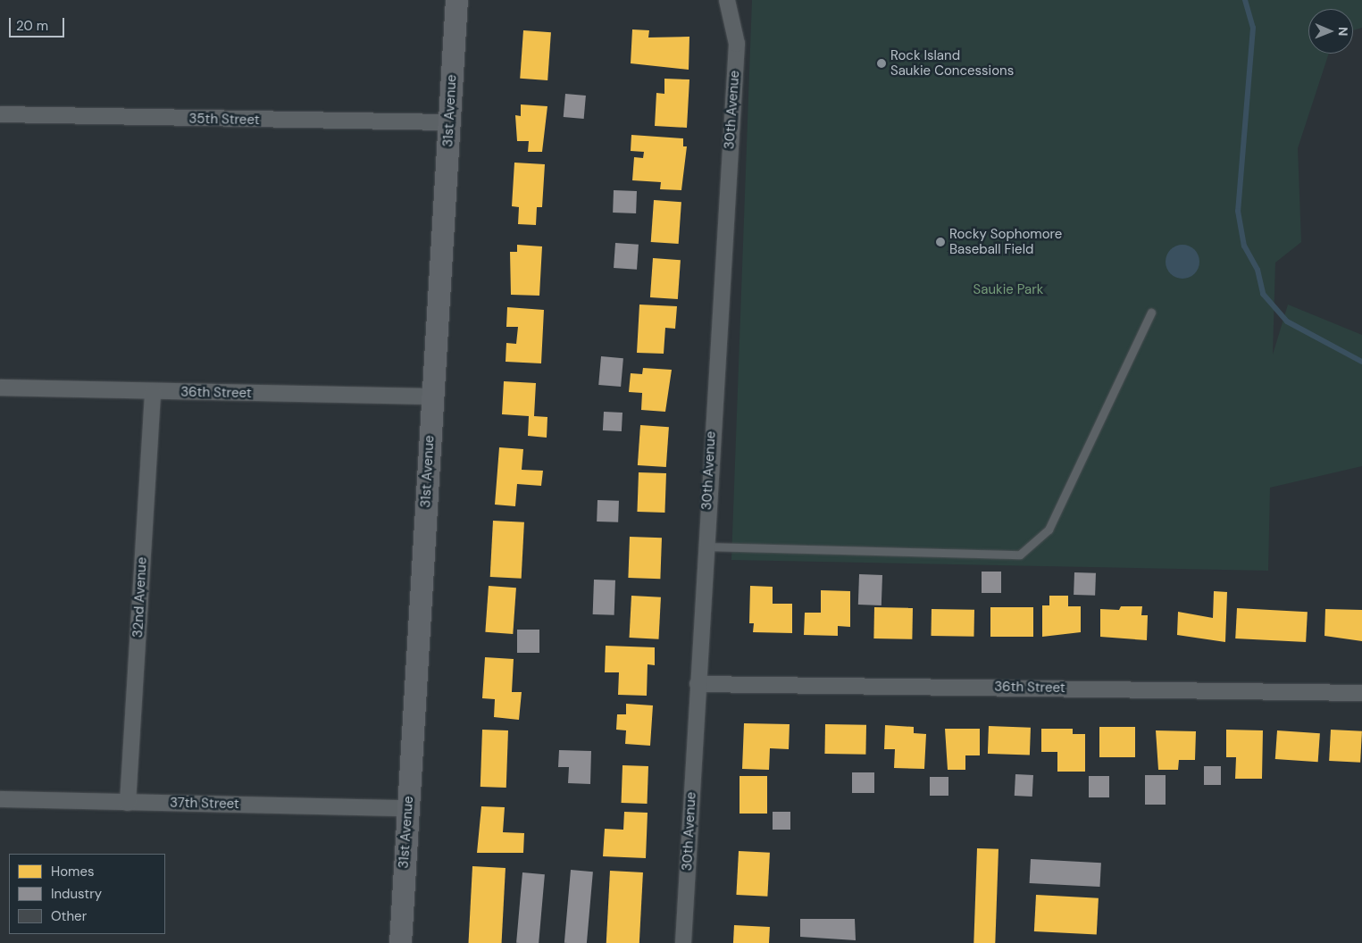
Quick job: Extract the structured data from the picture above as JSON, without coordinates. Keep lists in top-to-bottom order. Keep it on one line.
{"streets":{"street":["30th Avenue","31st Avenue","35th Street","36th Street","32nd Avenue","37th Street"]},"crossings":[["30th Avenue","36th Street"],["31st Avenue","35th Street"],["31st Avenue","36th Street"],["31st Avenue","37th Street"],["36th Street","32nd Avenue"],["32nd Avenue","37th Street"]],"parks":["Saukie Park"],"places":["Rock Island Saukie Concessions","Rocky Sophomore Baseball Field"],"legend":["Homes","Industry","Other"],"scale_bar":"20 m","north":"right"}
